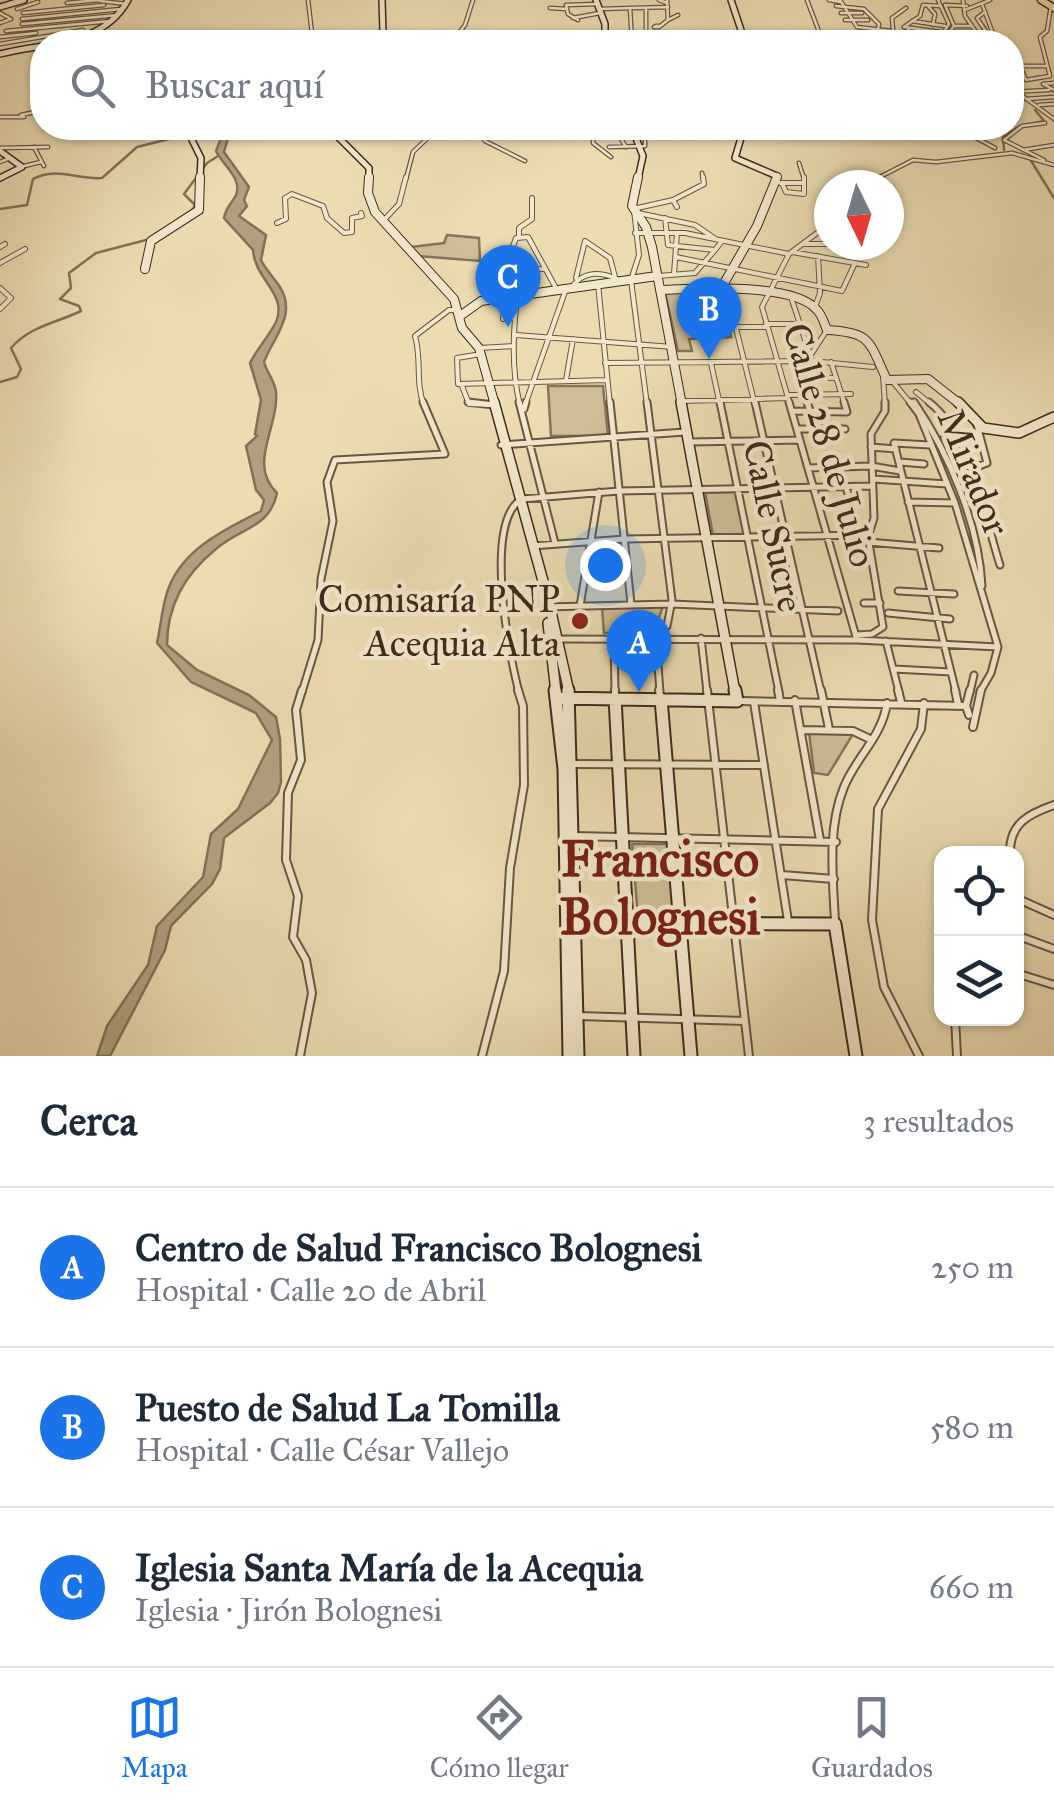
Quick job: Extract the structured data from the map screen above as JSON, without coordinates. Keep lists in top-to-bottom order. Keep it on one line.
{"streets":{"street":["Calle 28 de Julio","Mirador","Calle Sucre"]},"districts":["Francisco Bolognesi"],"places":["Comisaría PNP Acequia Alta"],"north":"bottom","page":{"search":"Buscar aquí","pins":["C","B","A"],"heading":["Cerca","3 resultados"],"list":[{"mark":"A","name":"Centro de Salud Francisco Bolognesi","note":"Hospital · Calle 20 de Abril","value":"250 m"},{"mark":"B","name":"Puesto de Salud La Tomilla","note":"Hospital · Calle César Vallejo","value":"580 m"},{"mark":"C","name":"Iglesia Santa María de la Acequia","note":"Iglesia · Jirón Bolognesi","value":"660 m"}],"nav":["Mapa","Cómo llegar","Guardados"]}}
